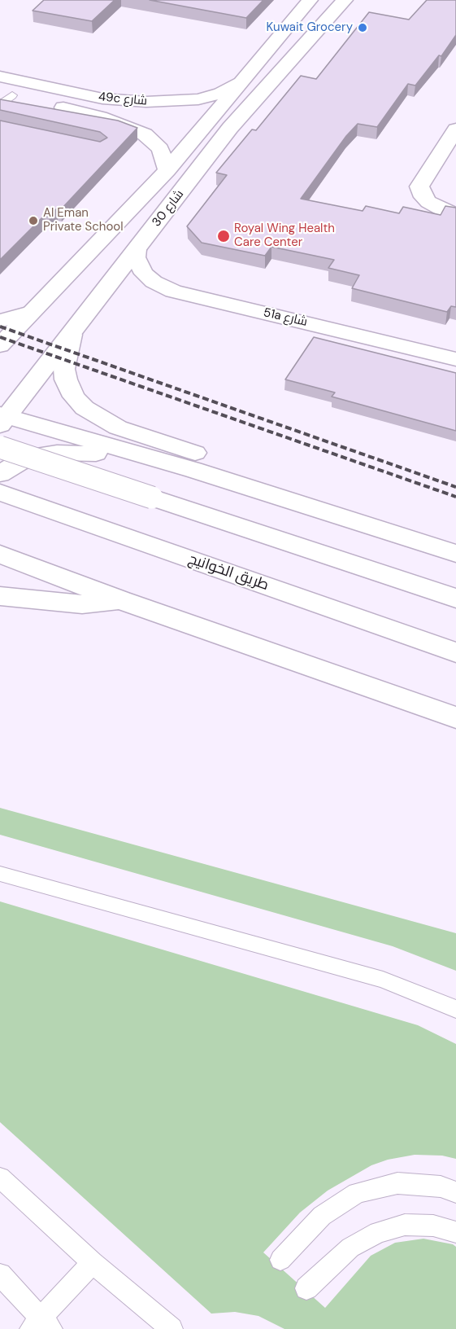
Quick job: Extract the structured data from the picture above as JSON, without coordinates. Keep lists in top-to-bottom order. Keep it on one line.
{"streets":{"main road":["49c شارع","شارع 30","51a شارع","طريق الخوانيج"]},"crossings":[["49c شارع","شارع 30"],["شارع 30","51a شارع"]],"places":["Kuwait Grocery","Al Eman Private School","Royal Wing Health Care Center"]}
